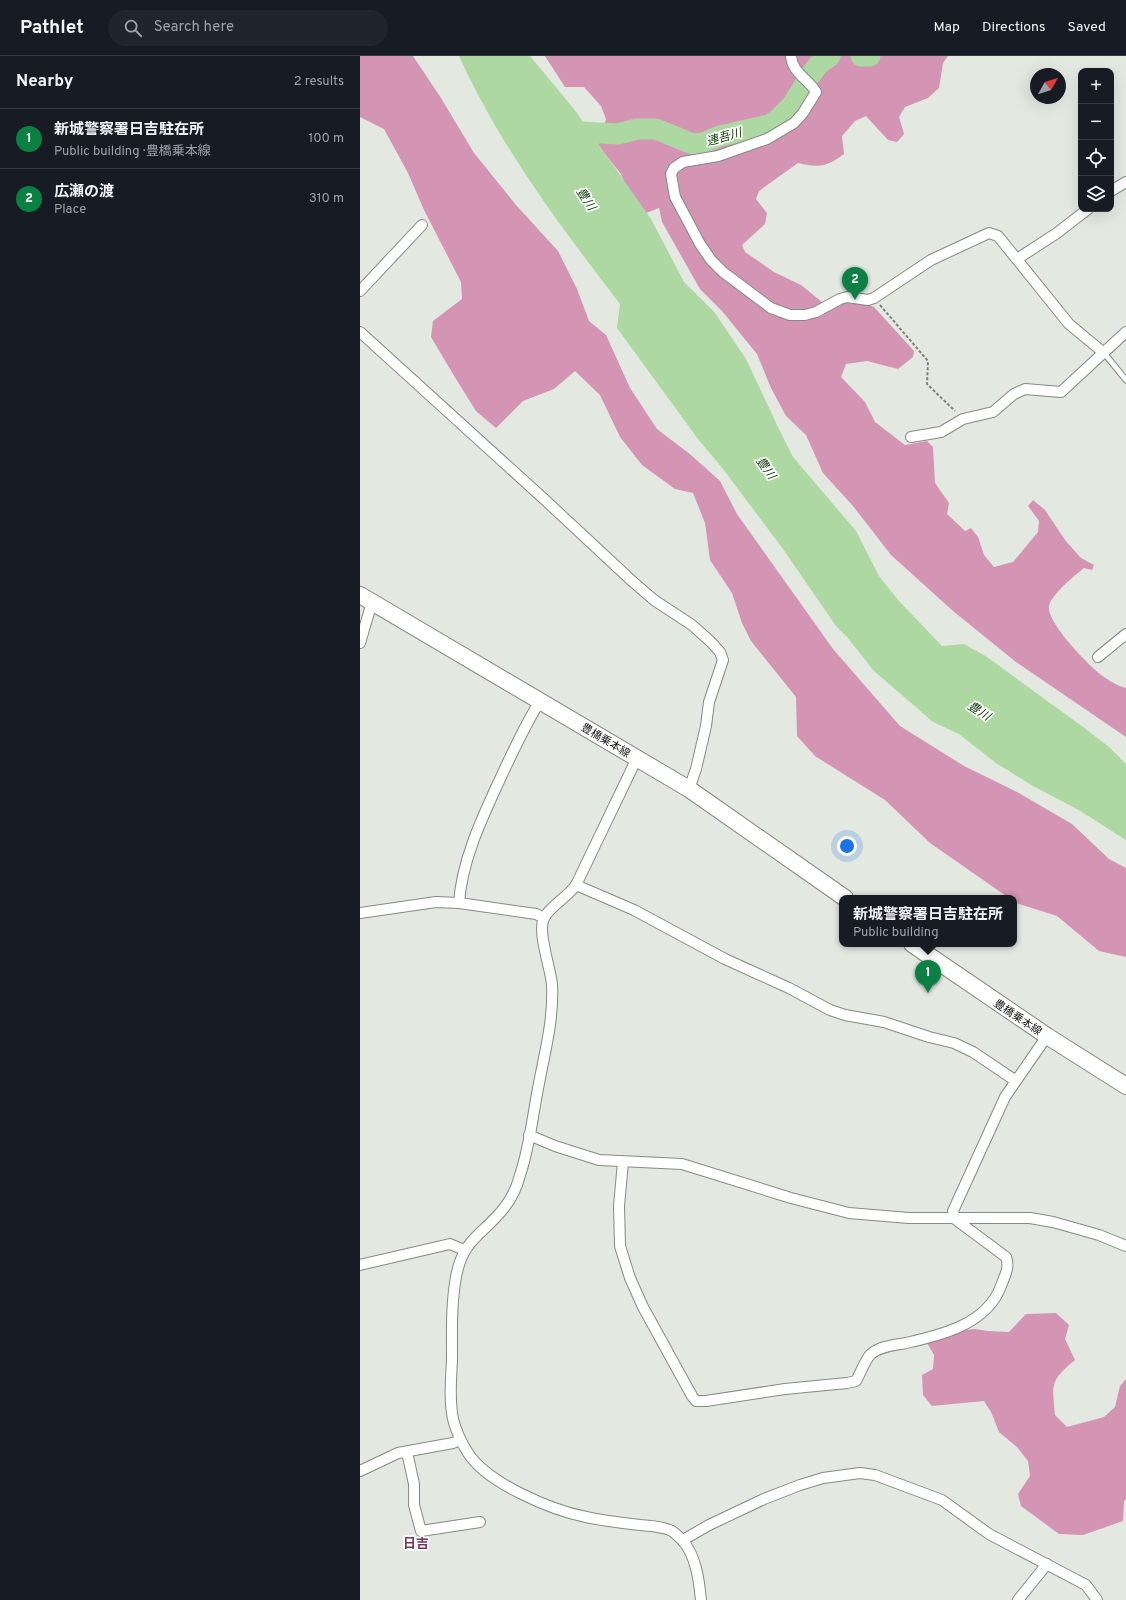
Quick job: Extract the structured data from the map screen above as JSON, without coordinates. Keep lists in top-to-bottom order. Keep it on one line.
{"streets":{"main road":["豊橋乗本線"]},"districts":["日吉"],"water":["連吾川","豊川"],"north":"top right","page":{"header":"Pathlet","search":"Search here","nav":["Map","Directions","Saved"],"heading":["Nearby","2 results"],"map_buttons":["+","−"],"list":[{"mark":"1","name":"新城警察署日吉駐在所","note":"Public building · 豊橋乗本線","value":"100 m"},{"mark":"2","name":"広瀬の渡","note":"Place","value":"310 m"}],"pins":["2","1"],"popup":["新城警察署日吉駐在所","Public building"]}}
